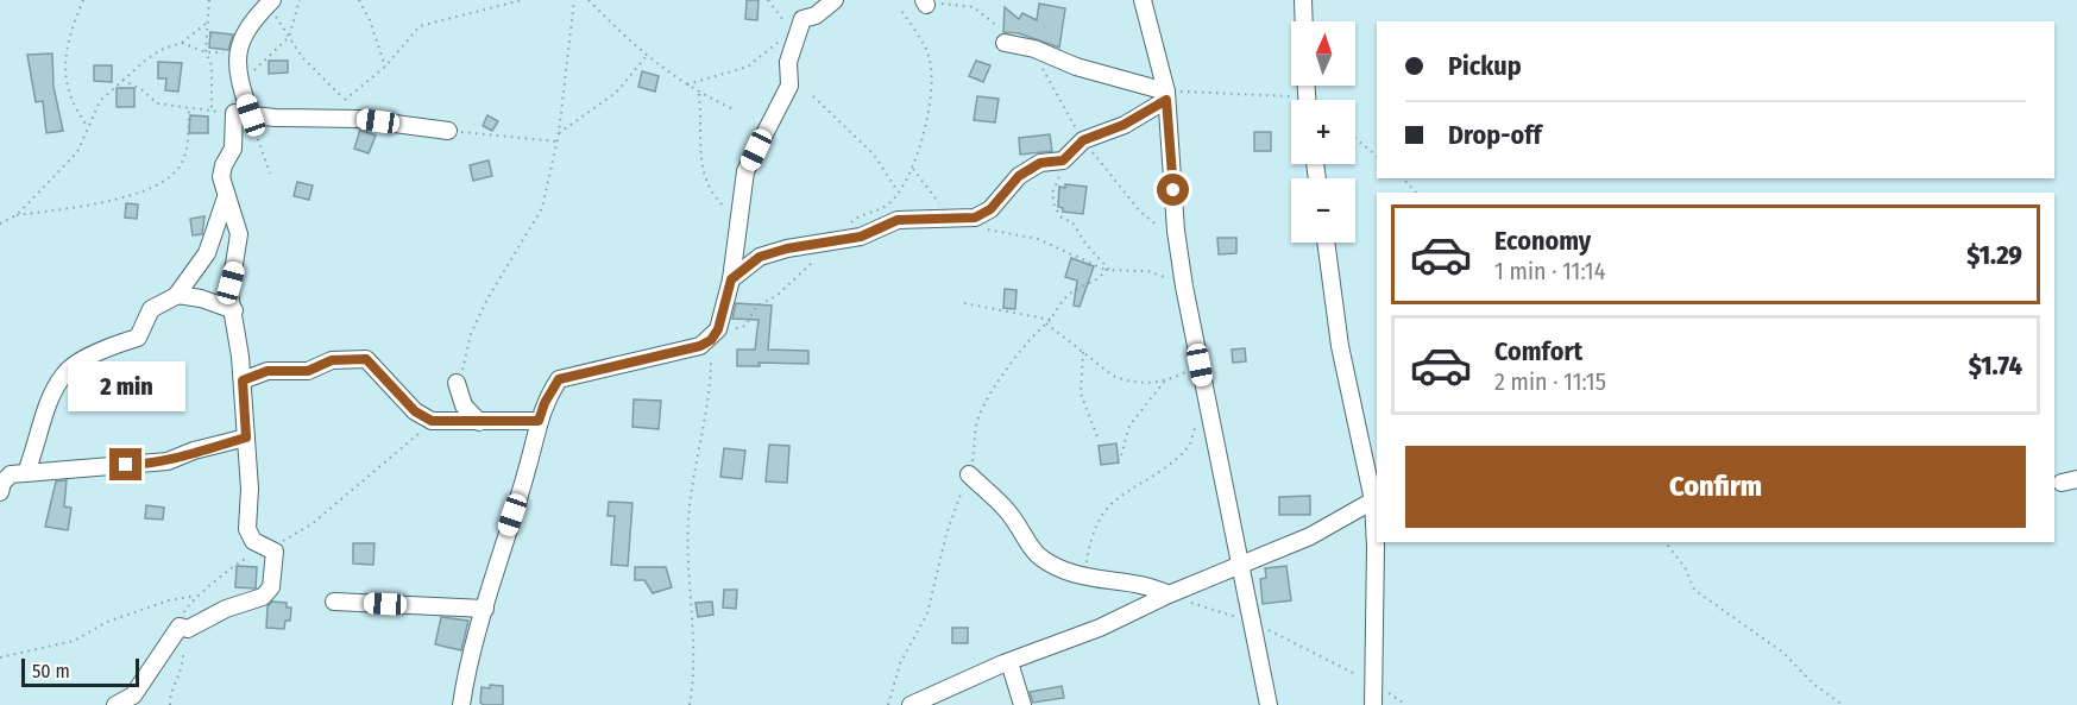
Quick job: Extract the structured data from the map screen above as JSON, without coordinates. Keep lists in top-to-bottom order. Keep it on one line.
{"scale_bar":"50 m","north":"top","page":{"map_buttons":["+","−"],"banner":["Pickup","Drop-off"],"list":[{"name":"Economy","note":"1 min · 11:14","value":"$1.29"},{"name":"Comfort","note":"2 min · 11:15","value":"$1.74"}],"bubble":"2 min","buttons":"Confirm","scale":"50 m"}}
